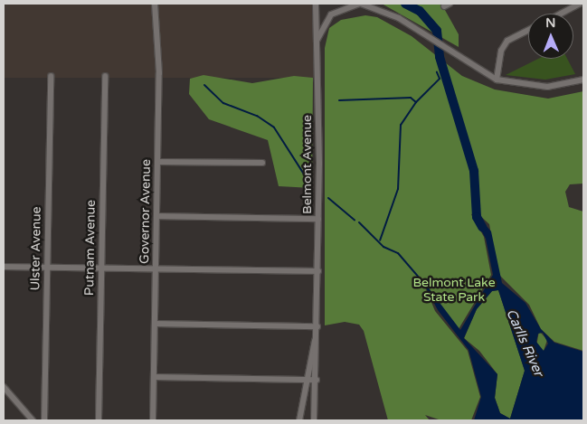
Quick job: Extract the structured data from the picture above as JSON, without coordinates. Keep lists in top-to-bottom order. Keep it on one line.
{"streets":{"street":["Belmont Avenue","Governor Avenue","Putnam Avenue","Ulster Avenue"]},"water":["Carlls River"],"parks":["Belmont Lake State Park"],"north":"top"}
